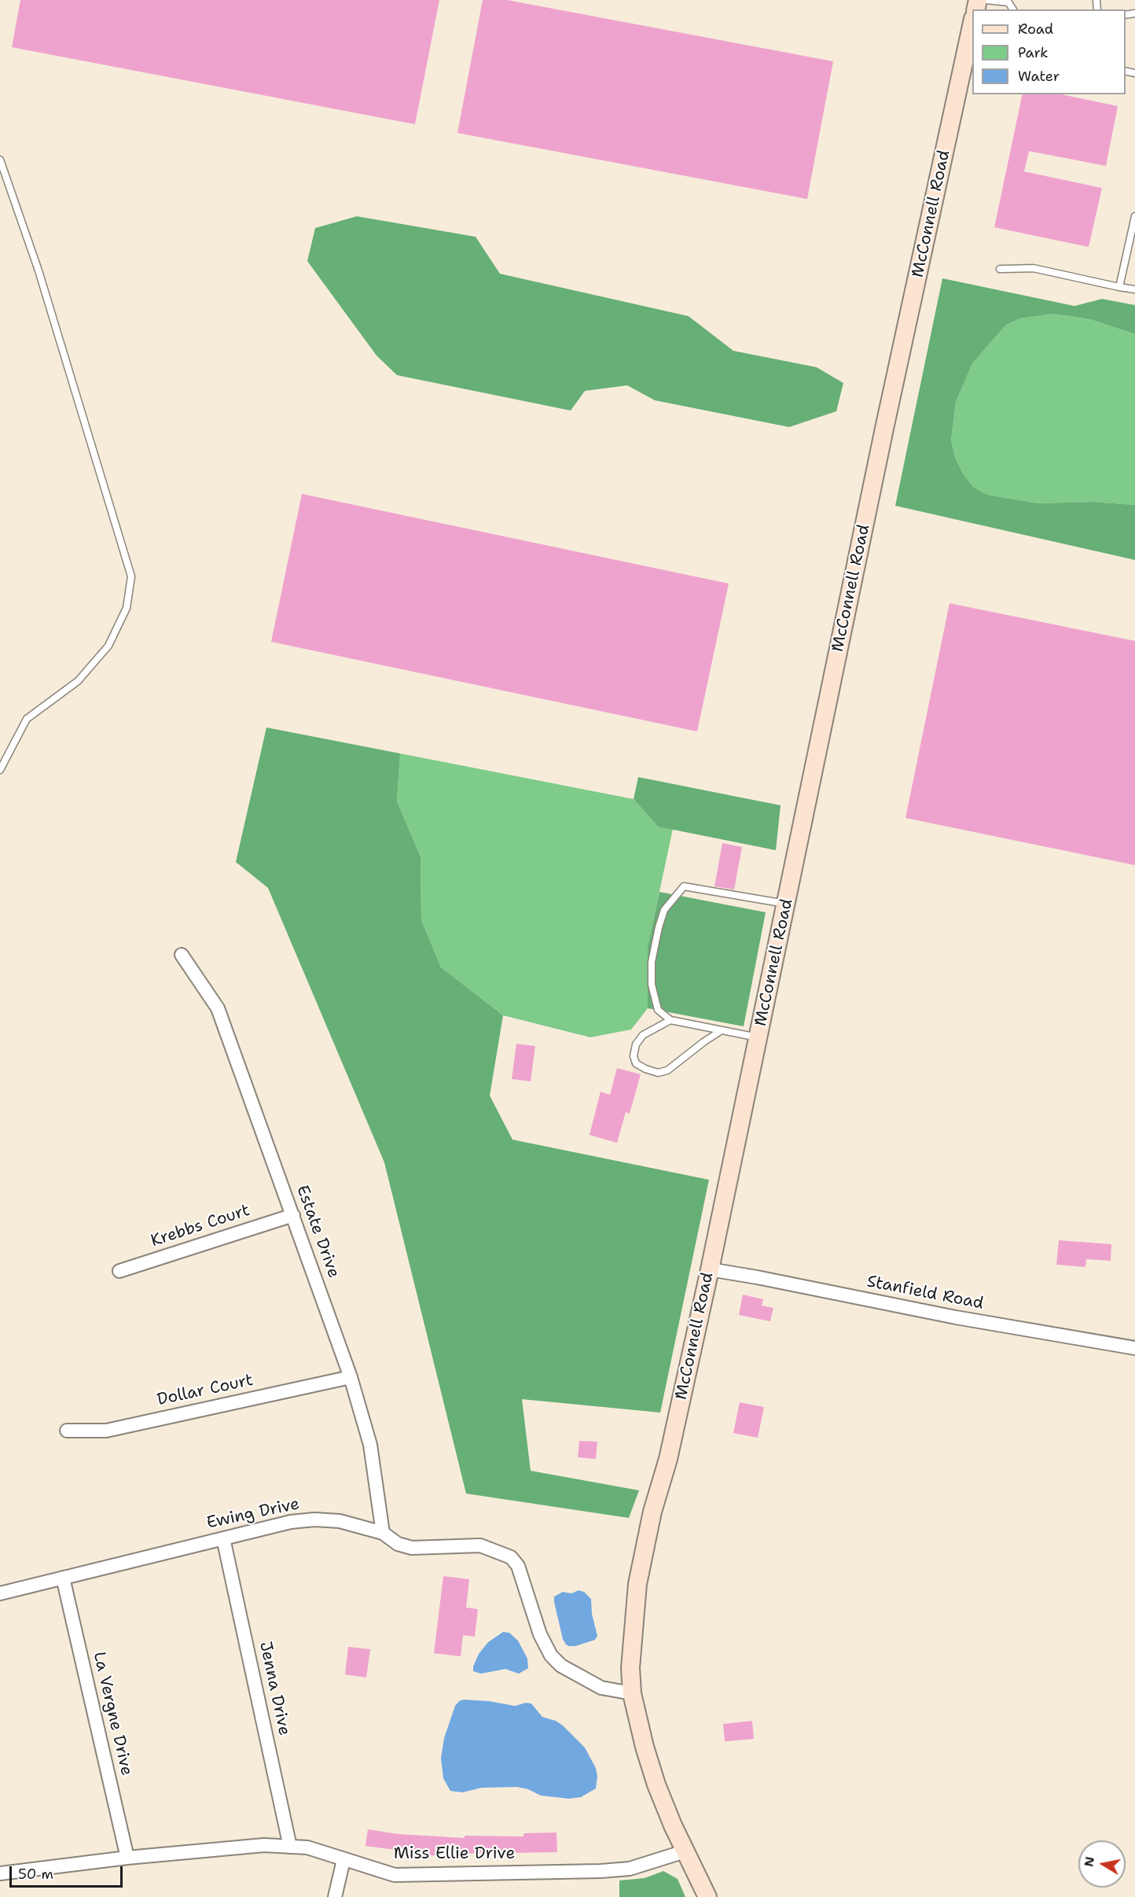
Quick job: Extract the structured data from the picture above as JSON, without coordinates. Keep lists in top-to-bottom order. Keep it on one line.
{"streets":{"street":["McConnell Road","Krebbs Court","Estate Drive","Stanfield Road","Dollar Court","Ewing Drive","Jenna Drive","La Vergne Drive","Miss Ellie Drive"]},"crossings":[["McConnell Road","Stanfield Road"],["McConnell Road","Ewing Drive"],["McConnell Road","Miss Ellie Drive"],["Krebbs Court","Estate Drive"],["Estate Drive","Dollar Court"],["Estate Drive","Ewing Drive"],["Ewing Drive","Jenna Drive"],["Ewing Drive","La Vergne Drive"],["Jenna Drive","Miss Ellie Drive"],["La Vergne Drive","Miss Ellie Drive"]],"legend":["Road","Park","Water"],"scale_bar":"50 m","north":"left"}
